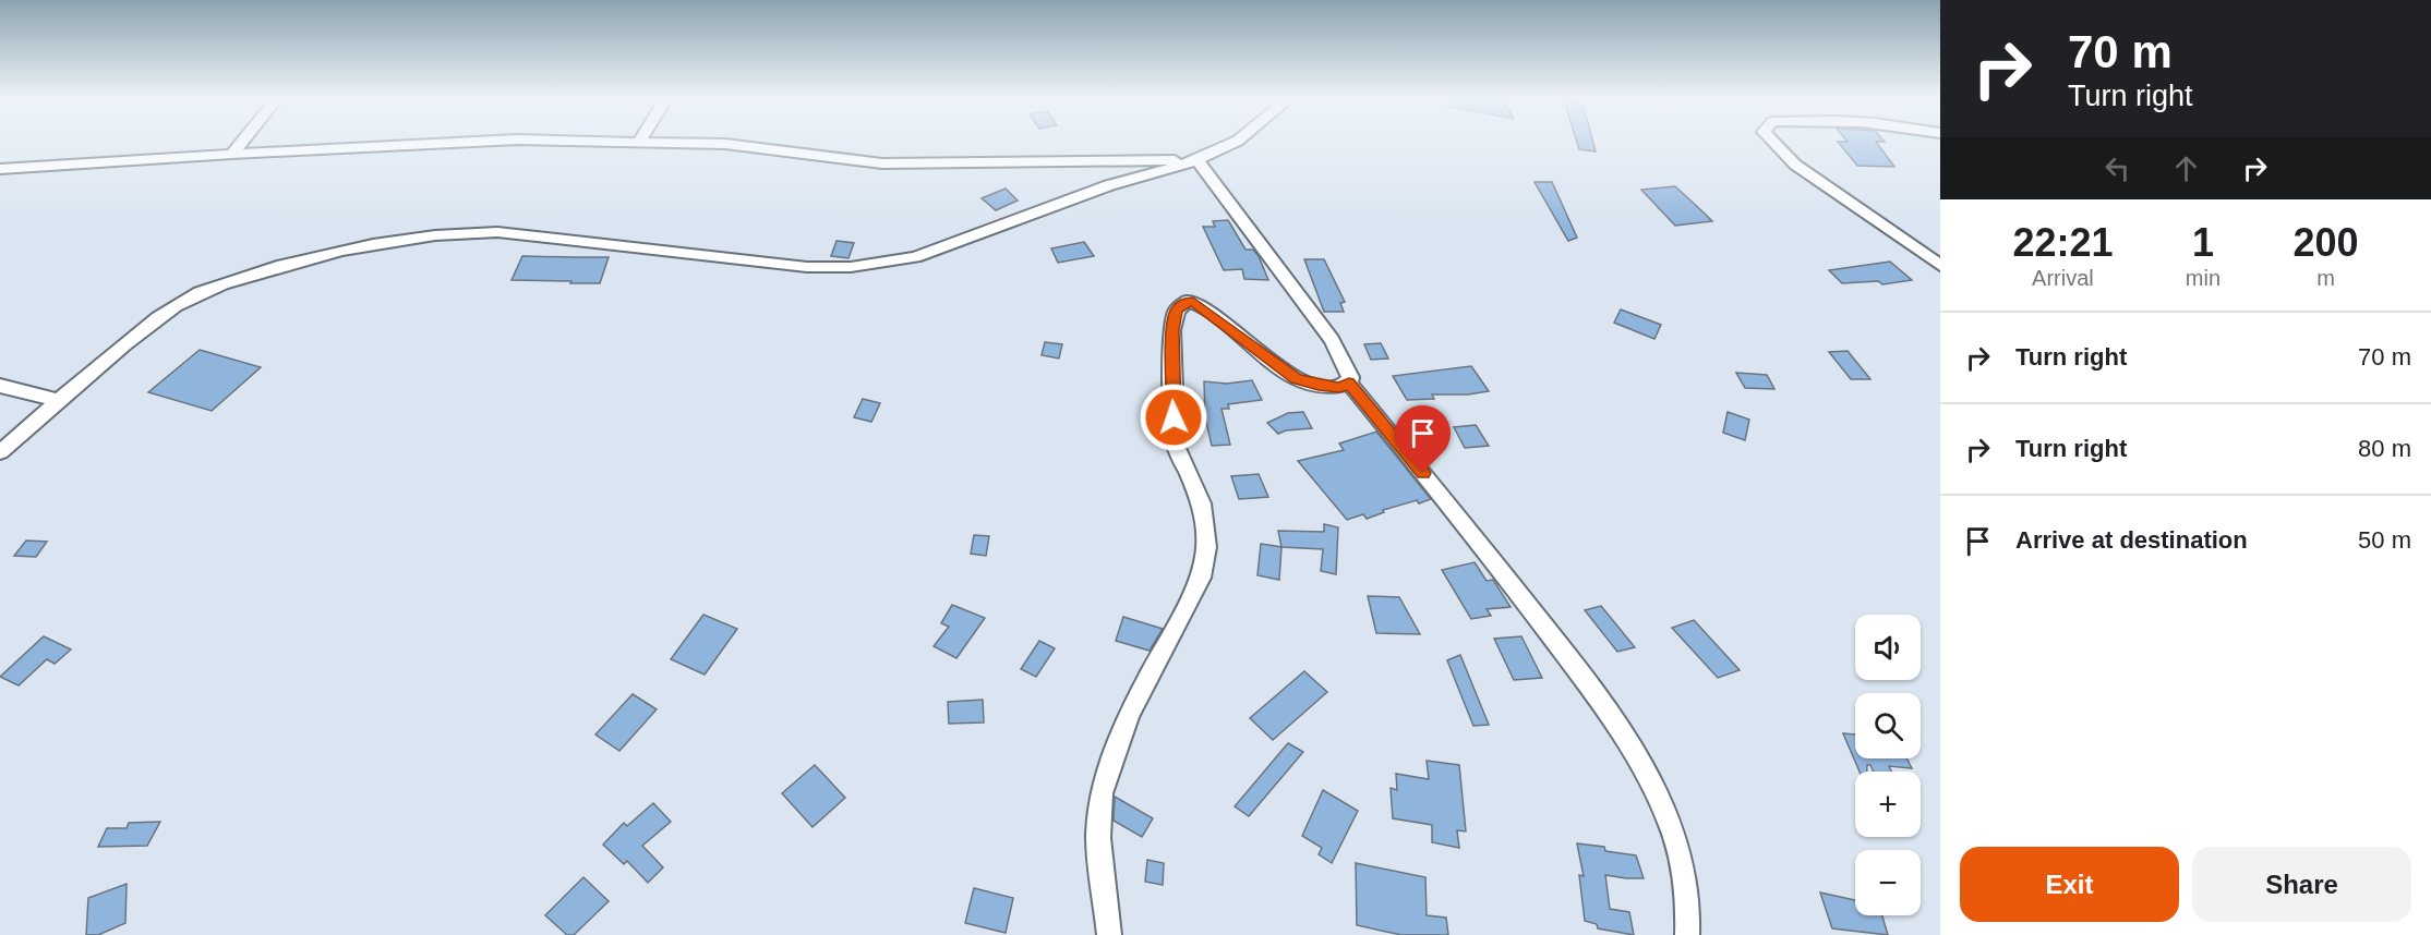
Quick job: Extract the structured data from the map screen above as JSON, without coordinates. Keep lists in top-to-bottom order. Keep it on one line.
{"page":{"turn":["70 m","Turn right"],"eta":["22:21","Arrival","1","min","200","m"],"list":[{"name":"Turn right","value":"70 m"},{"name":"Turn right","value":"80 m"},{"name":"Arrive at destination","value":"50 m"}],"map_buttons":["+","−"],"buttons":["Exit","Share"]}}
